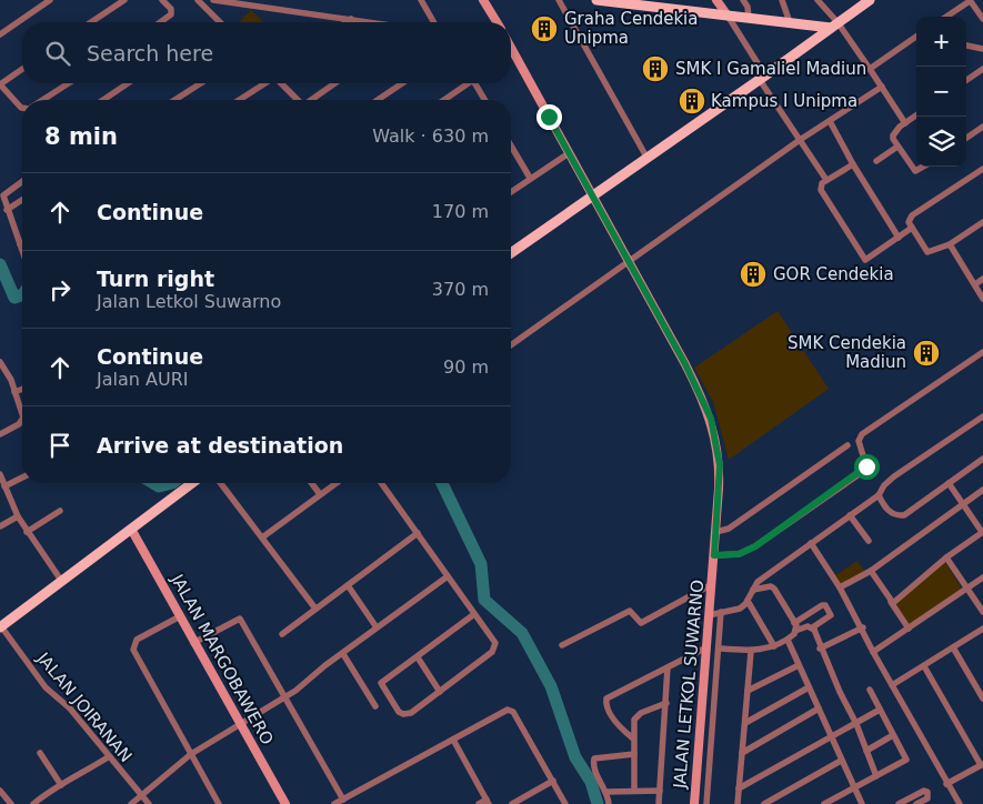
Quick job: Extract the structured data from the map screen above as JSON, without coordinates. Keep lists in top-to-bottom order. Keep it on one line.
{"streets":{"street":["JALAN MARGOBAWERO","JALAN LETKOL SUWARNO","JALAN JOIRANAN"]},"places":{"building":["Graha Cendekia Unipma","SMK I Gamaliel Madiun","Kampus I Unipma","GOR Cendekia","SMK Cendekia Madiun"]},"page":{"map_buttons":["+","−"],"search":"Search here","heading":["8 min","Walk · 630 m"],"list":[["Continue","170 m"],["Turn right","Jalan Letkol Suwarno","370 m"],["Continue","Jalan AURI","90 m"],"Arrive at destination"]}}
